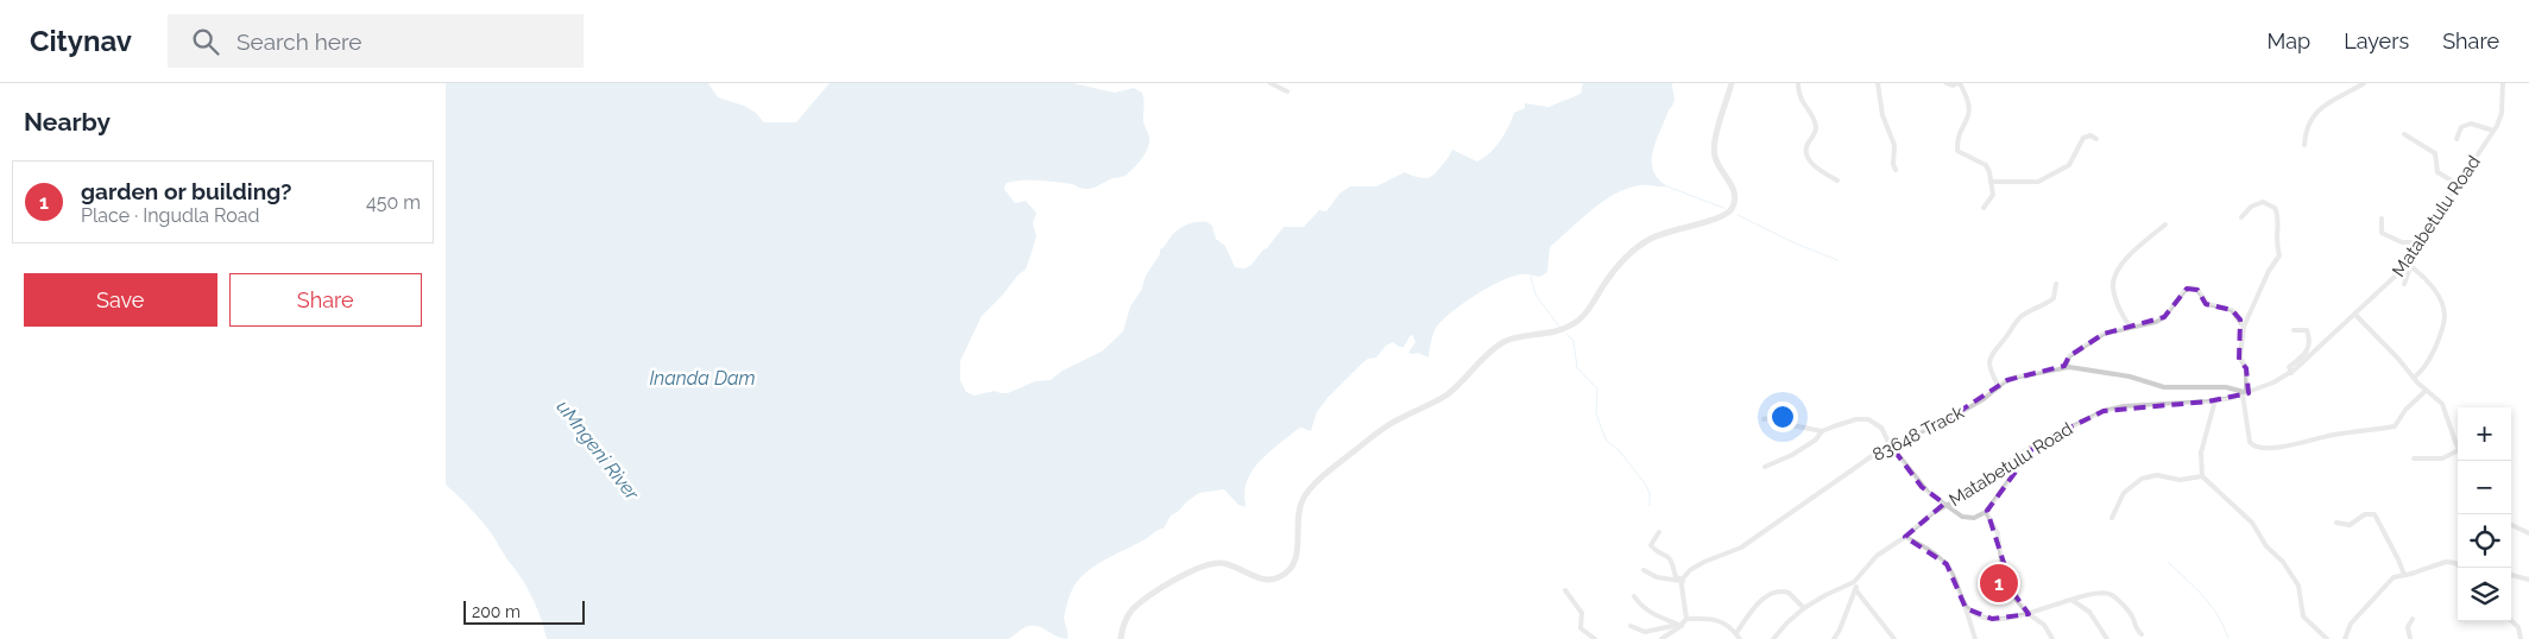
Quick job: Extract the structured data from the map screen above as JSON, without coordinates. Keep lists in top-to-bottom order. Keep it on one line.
{"streets":{"street":["Matabetulu Road","83648 Track"]},"crossings":[["Matabetulu Road","83648 Track"]],"water":["Inanda Dam","uMngeni River"],"scale_bar":"200 m","page":{"header":"Citynav","search":"Search here","nav":["Map","Layers","Share"],"heading":"Nearby","list":[{"mark":"1","name":"garden or building?","note":"Place · Ingudla Road","value":"450 m"}],"buttons":["Save","Share"],"map_buttons":["+","−"],"pins":"1","scale":"200 m"}}
